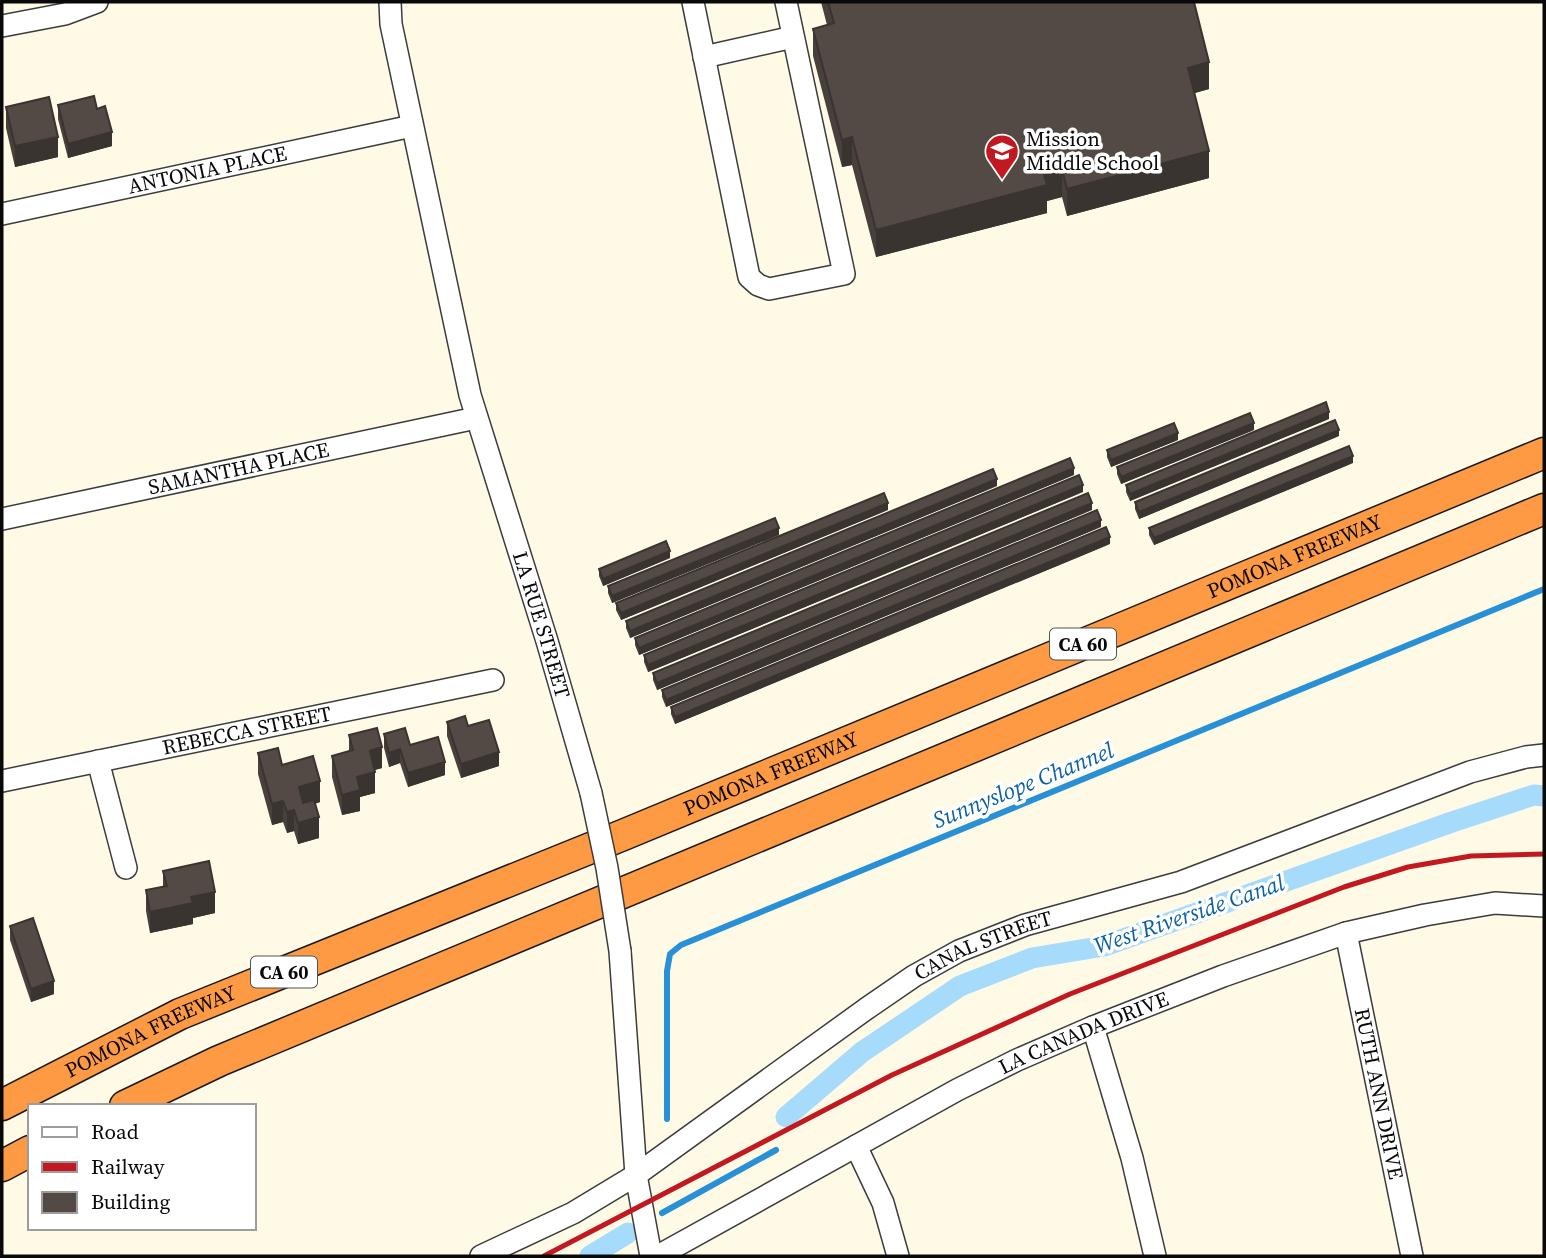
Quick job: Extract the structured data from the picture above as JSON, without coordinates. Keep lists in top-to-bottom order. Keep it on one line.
{"streets":{"highway":["POMONA FREEWAY","CA 60"],"street":["ANTONIA PLACE","SAMANTHA PLACE","LA RUE STREET","REBECCA STREET","CANAL STREET","LA CANADA DRIVE","RUTH ANN DRIVE"]},"crossings":[["ANTONIA PLACE","LA RUE STREET"],["SAMANTHA PLACE","LA RUE STREET"],["LA RUE STREET","CANAL STREET"],["LA CANADA DRIVE","RUTH ANN DRIVE"]],"water":["Sunnyslope Channel","West Riverside Canal"],"places":{"school or university":["Mission Middle School"]},"legend":["Road","Railway","Building"]}
